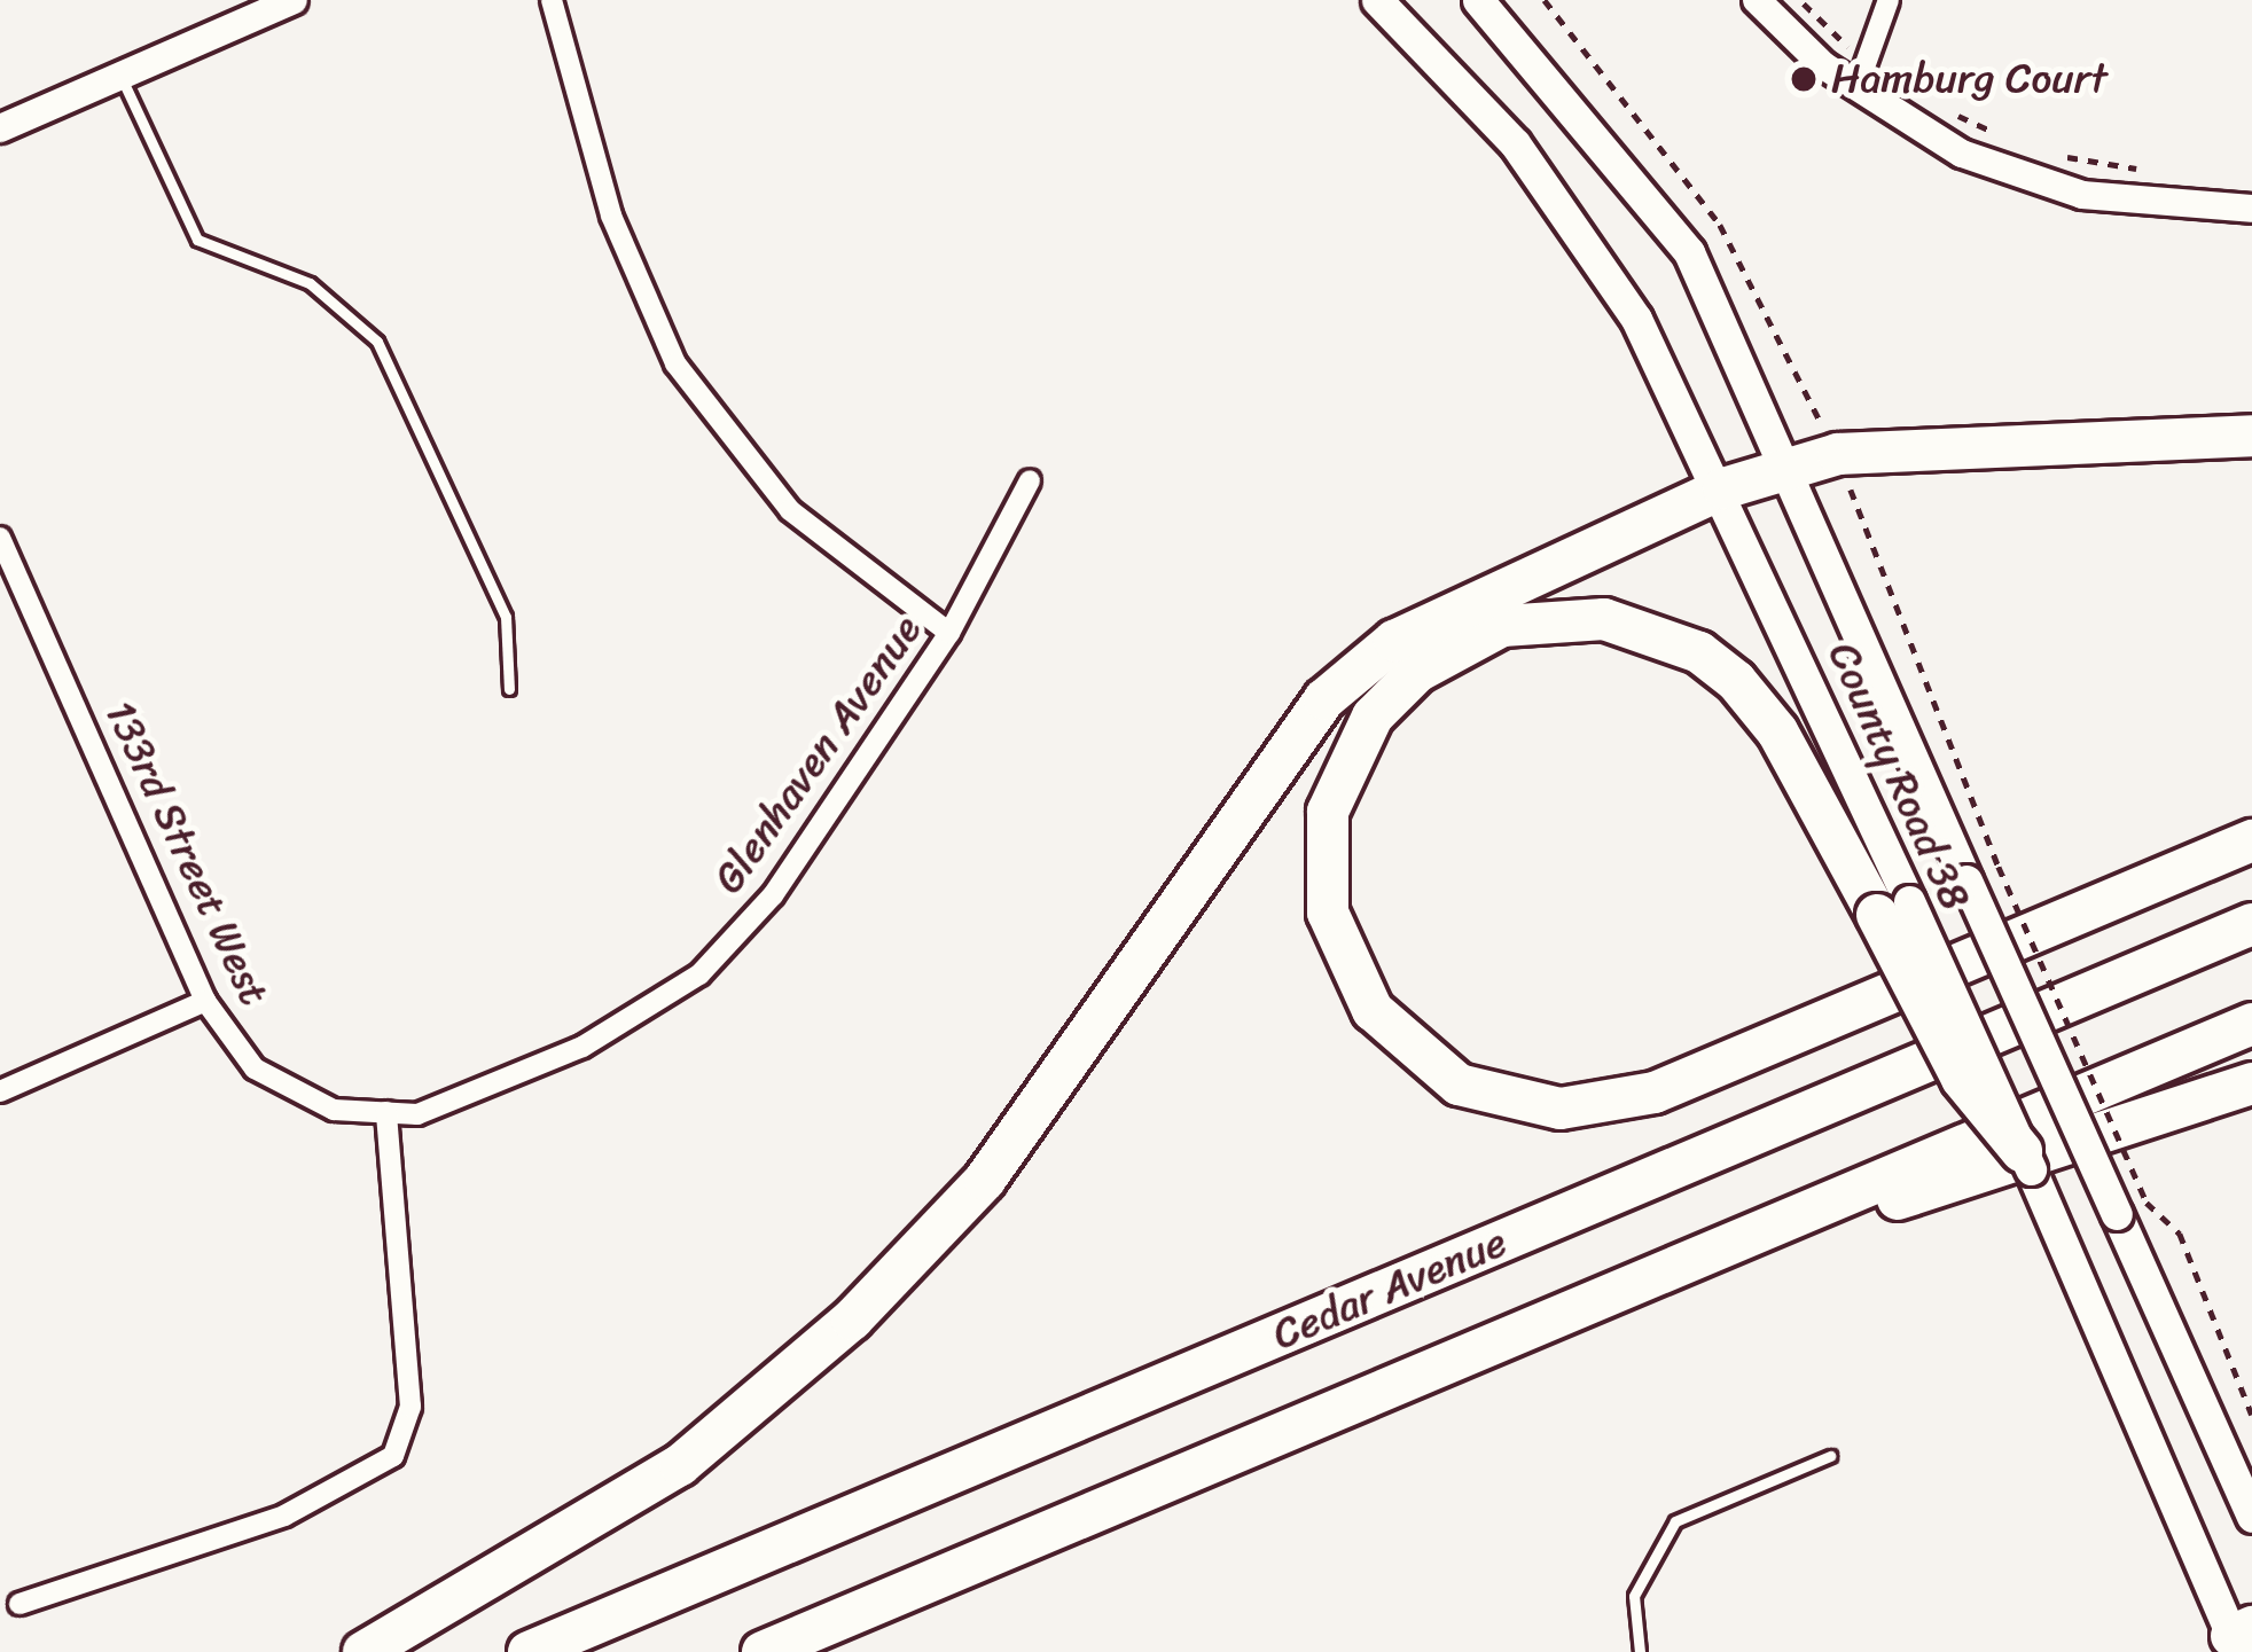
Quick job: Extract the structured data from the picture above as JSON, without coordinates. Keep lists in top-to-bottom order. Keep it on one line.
{"streets":{"highway":["Cedar Avenue"],"main road":["County Road 38"],"street":["Glenhaven Avenue","133rd Street West"]},"crossings":[["Glenhaven Avenue","133rd Street West"]],"places":["Hamburg Court"]}
